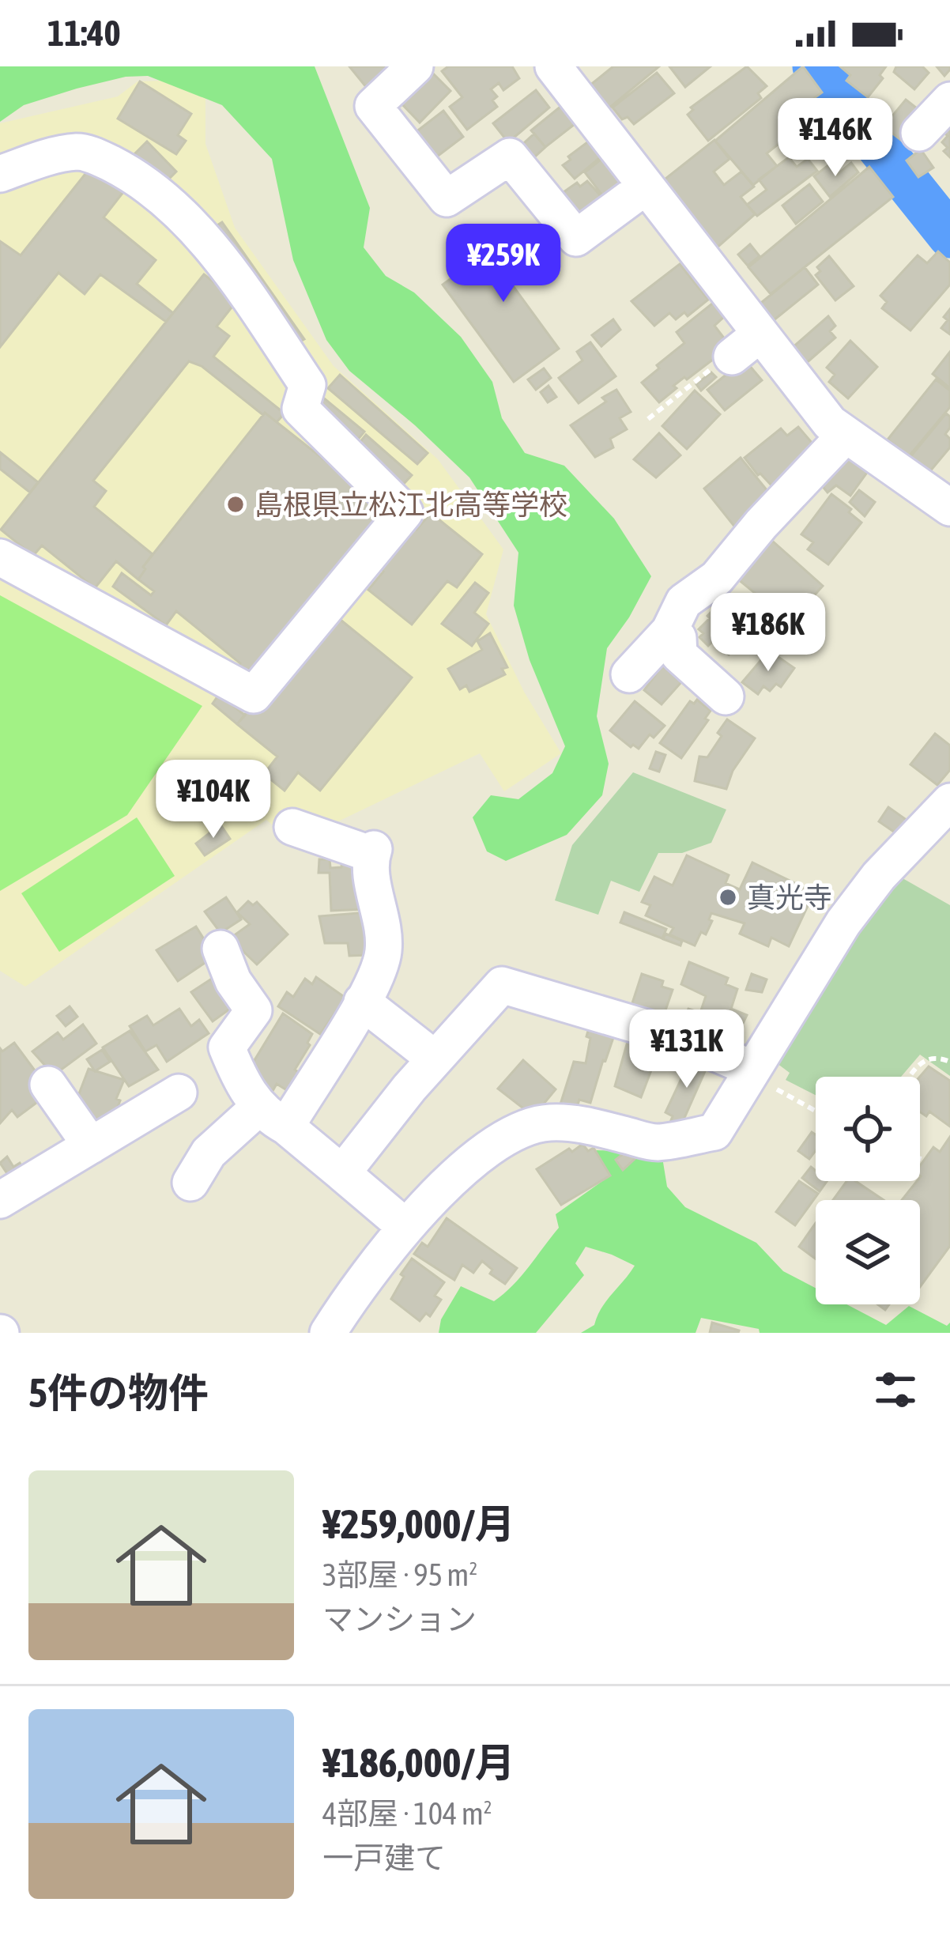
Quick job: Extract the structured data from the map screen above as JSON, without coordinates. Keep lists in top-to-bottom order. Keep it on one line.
{"places":["島根県立松江北高等学校","真光寺"],"page":{"status":"11:40","price":["¥146K","¥259K","¥186K","¥104K","¥131K"],"heading":"5件の物件","list":[{"name":"¥259,000/月","note":"3部屋 · 95 m² · マンション"},{"name":"¥186,000/月","note":"4部屋 · 104 m² · 一戸建て"}]}}
